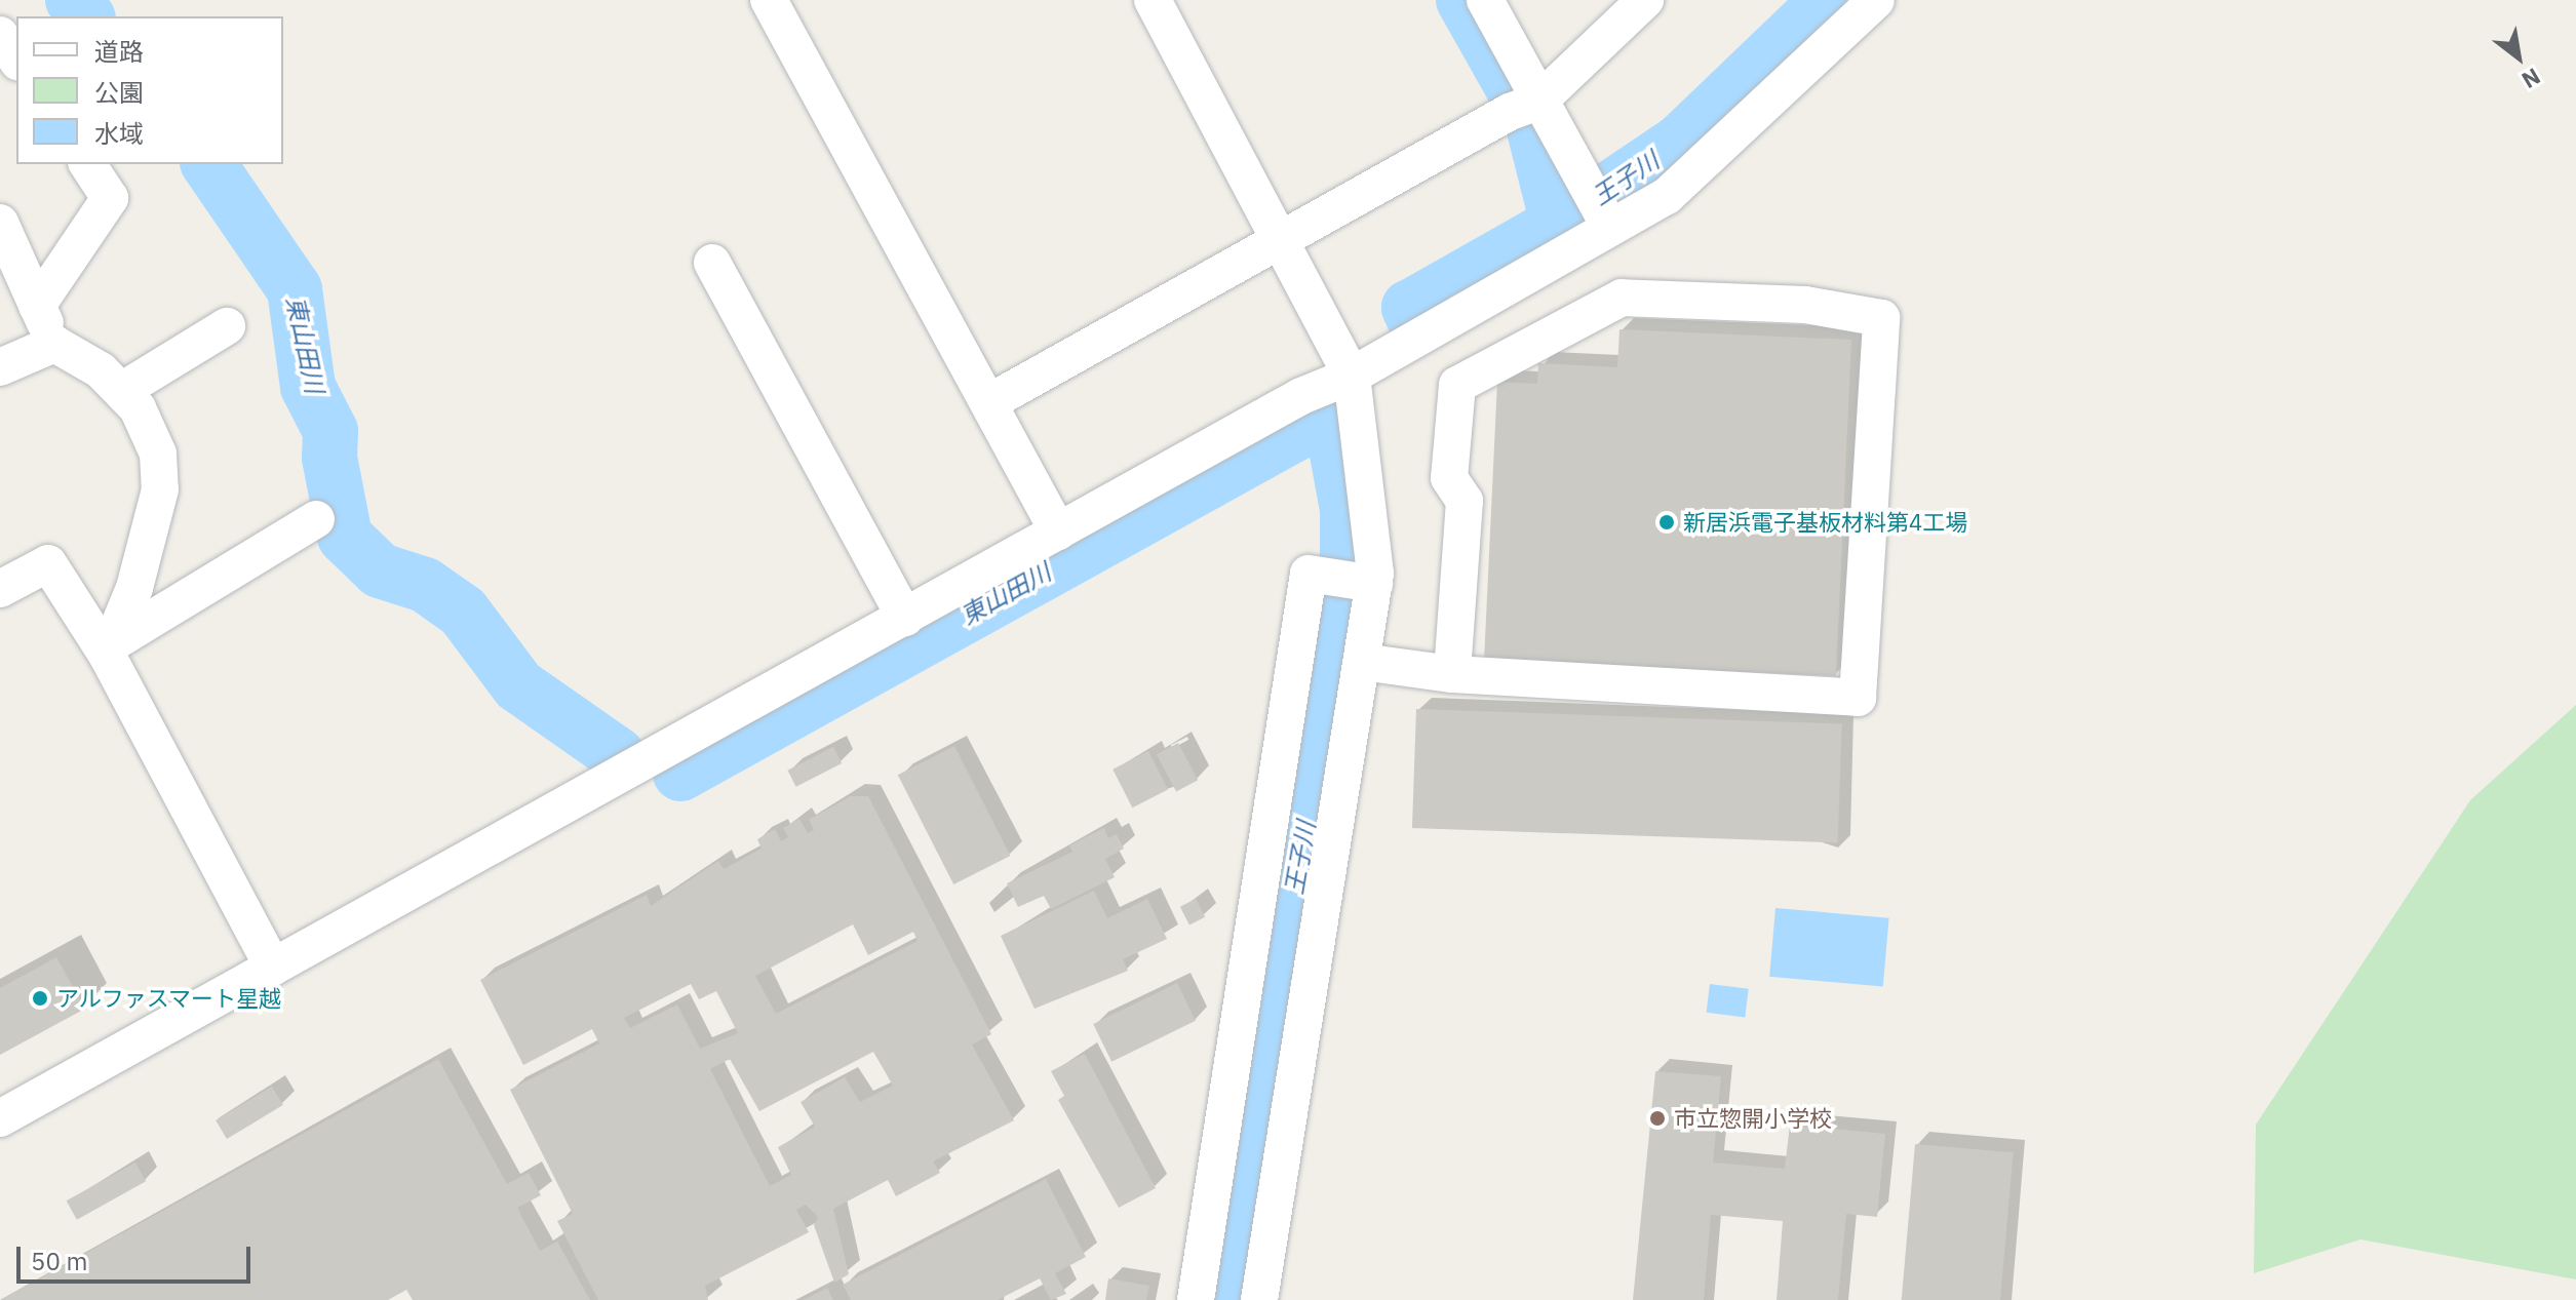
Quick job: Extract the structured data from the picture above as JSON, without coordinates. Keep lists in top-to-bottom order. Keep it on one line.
{"water":["王子川","東山田川"],"places":["新居浜電子基板材料第4工場","アルファスマート星越","市立惣開小学校"],"legend":["道路","公園","水域"],"scale_bar":"50 m","north":"bottom right"}
